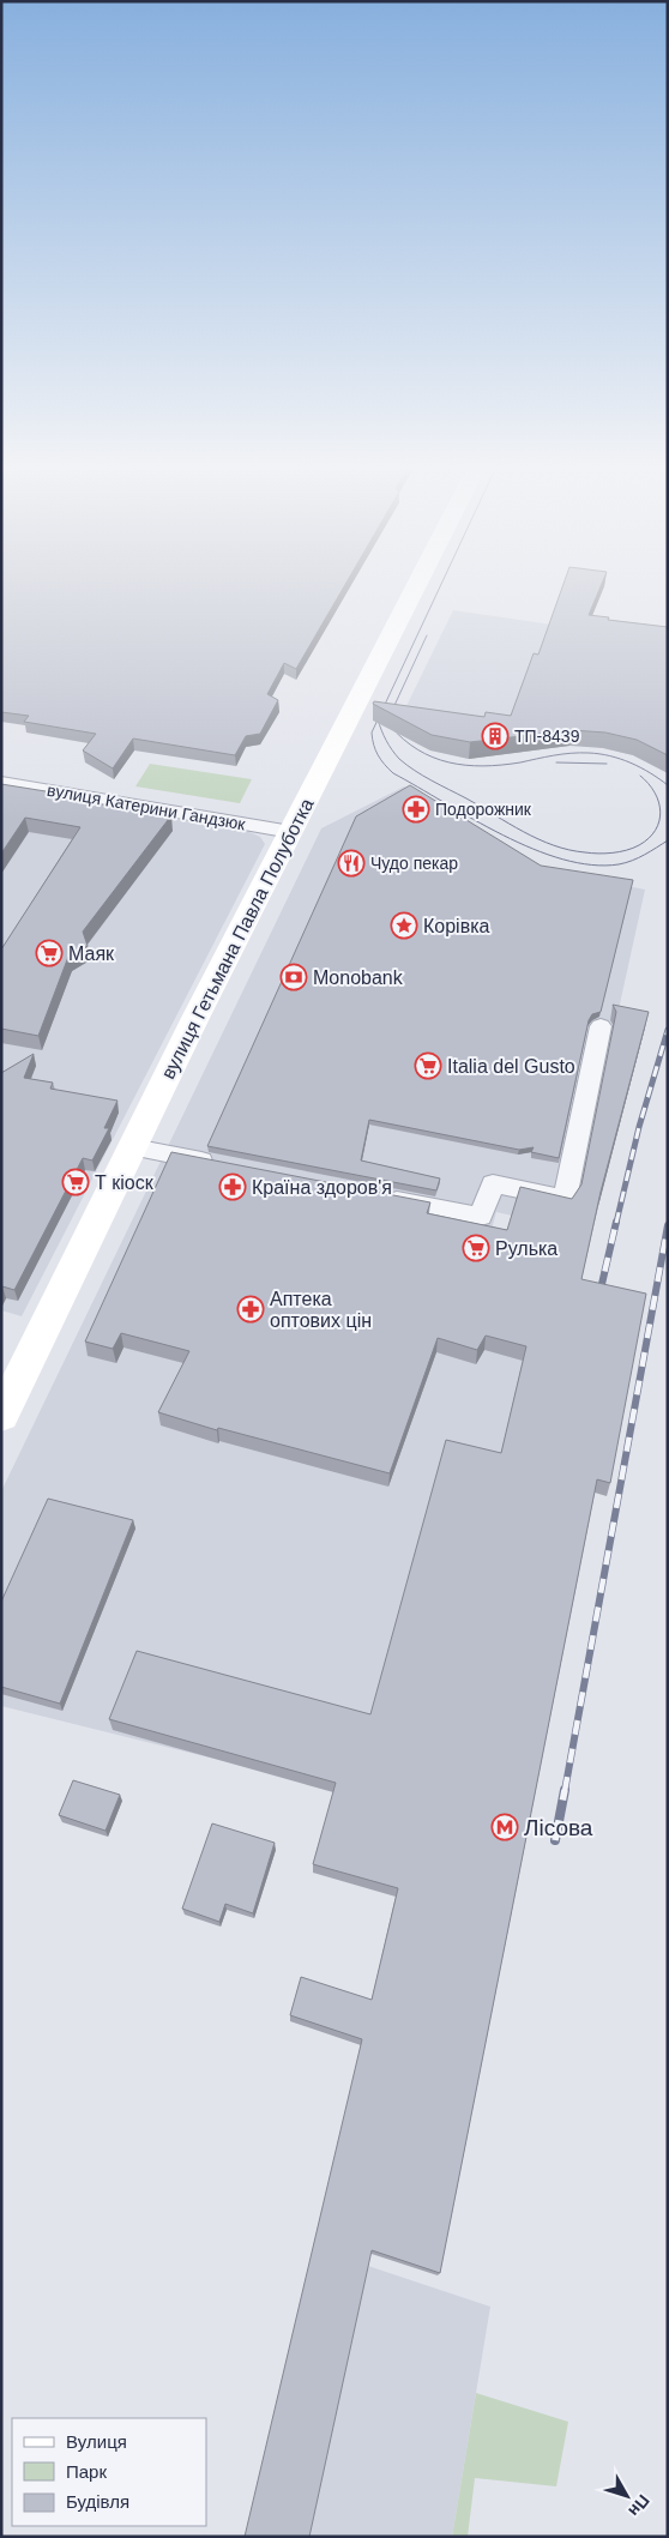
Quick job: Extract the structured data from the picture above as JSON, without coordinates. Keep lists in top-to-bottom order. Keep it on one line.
{"streets":{"street":["вулиця Катерини Гандзюк","вулиця Гетьмана Павла Полуботка"]},"crossings":[["вулиця Катерини Гандзюк","вулиця Гетьмана Павла Полуботка"]],"places":{"building":["ТП-8439"],"pharmacy":["Подорожник","Країна здоров'я","Аптека оптових цін"],"restaurant":["Чудо пекар"],"place":["Корівка"],"supermarket":["Маяк","Italia del Gusto","Т кіоск","Рулька"],"bank":["Monobank"],"metro station":["Лісова"]},"legend":["Вулиця","Парк","Будівля"],"north":"bottom right"}
